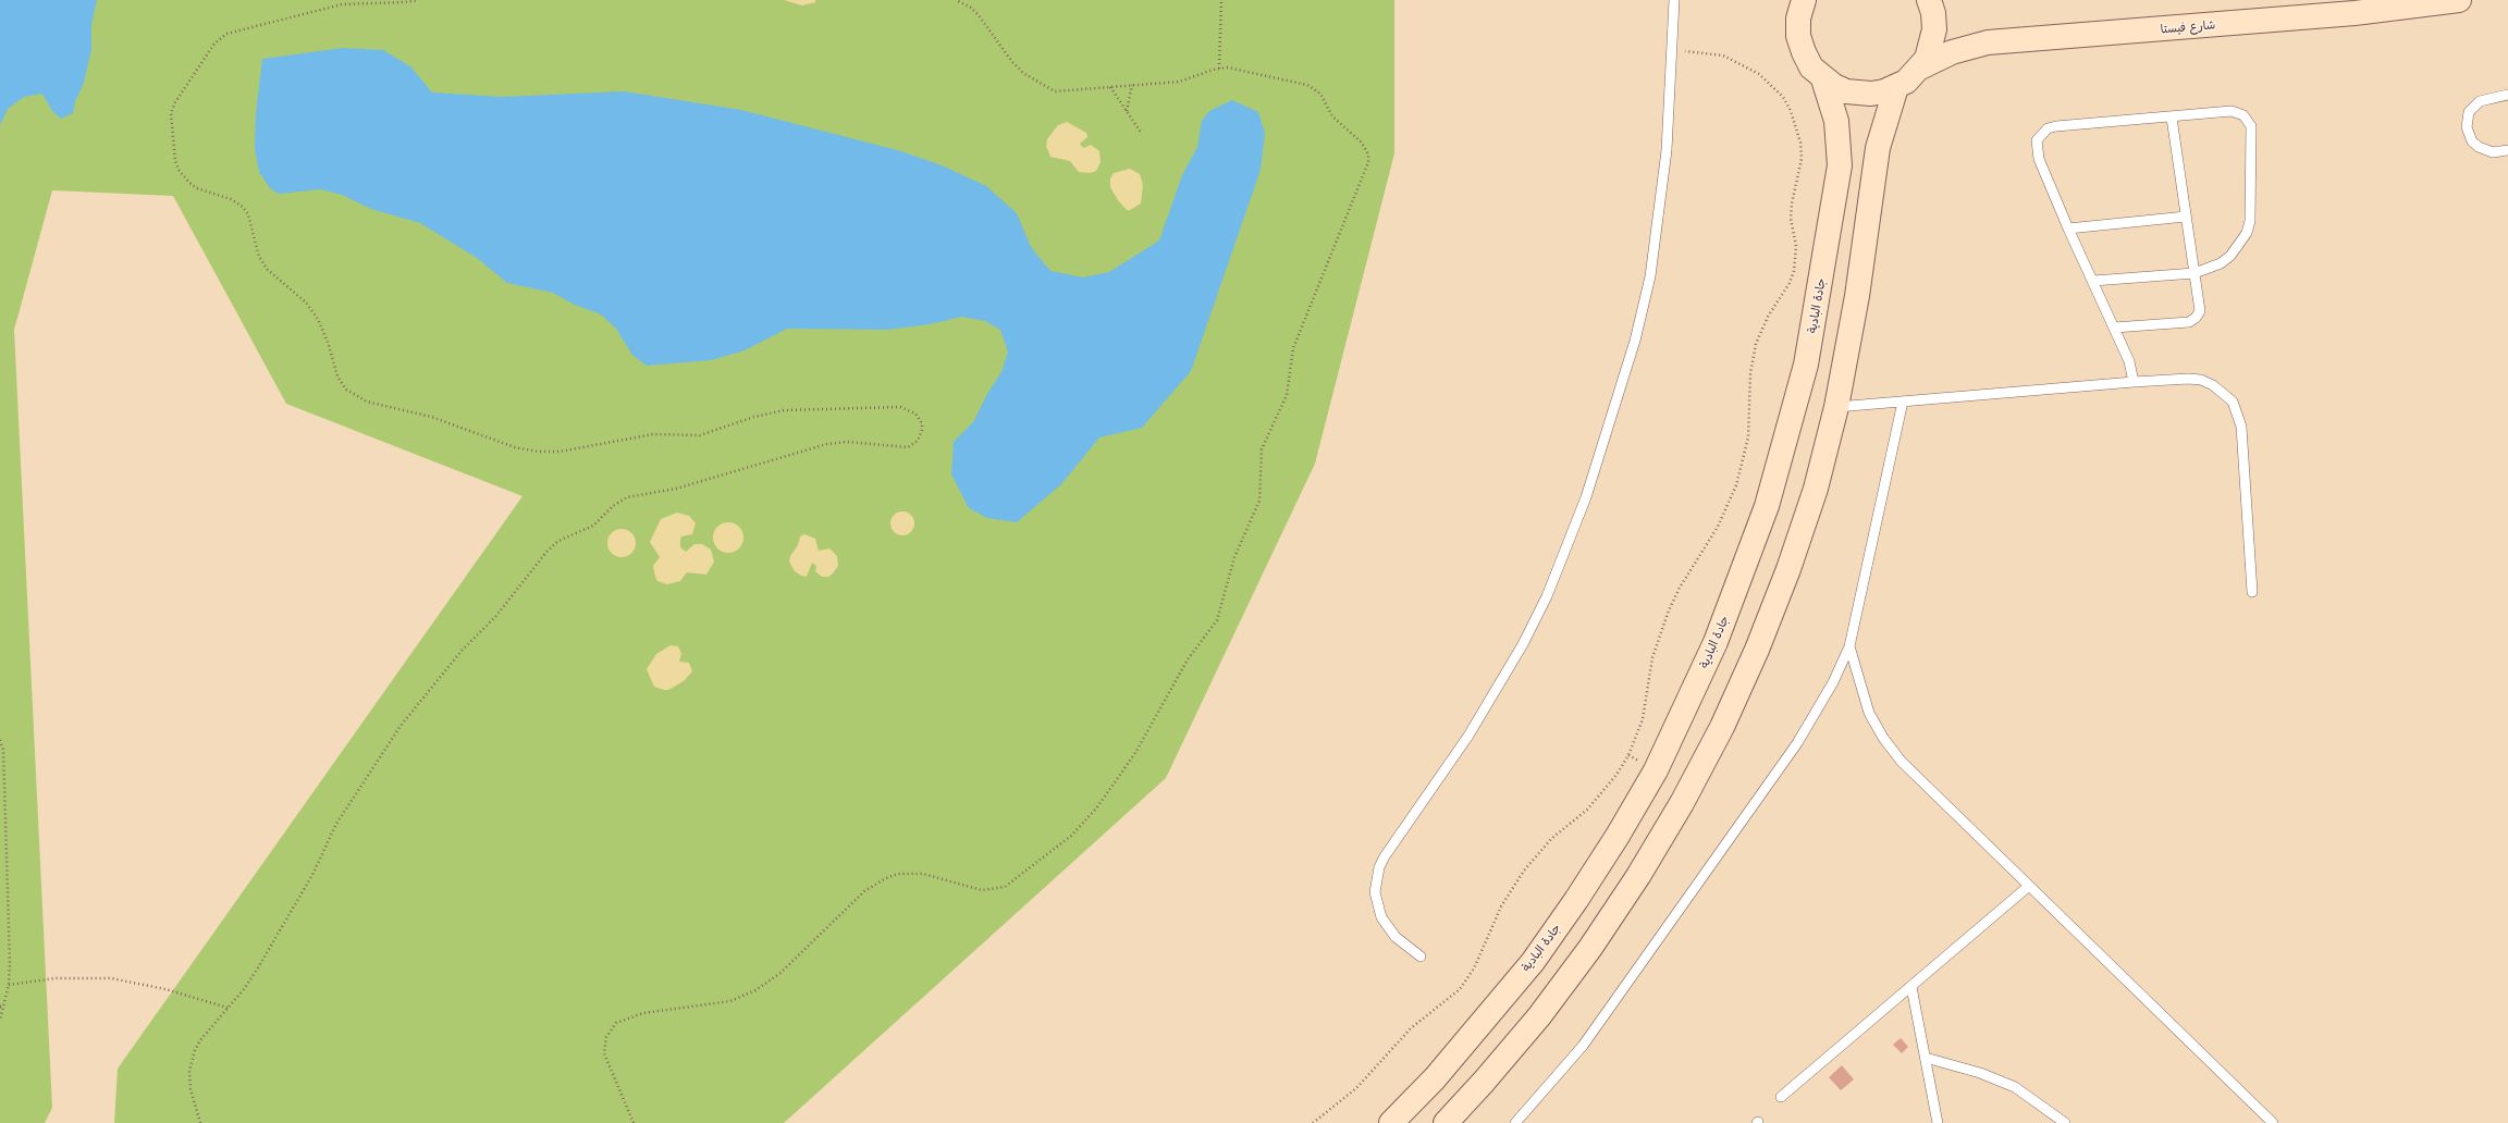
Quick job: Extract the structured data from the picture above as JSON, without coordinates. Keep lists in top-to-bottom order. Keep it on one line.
{"streets":{"street":["شارع فيستا","جادة البادية"]}}
